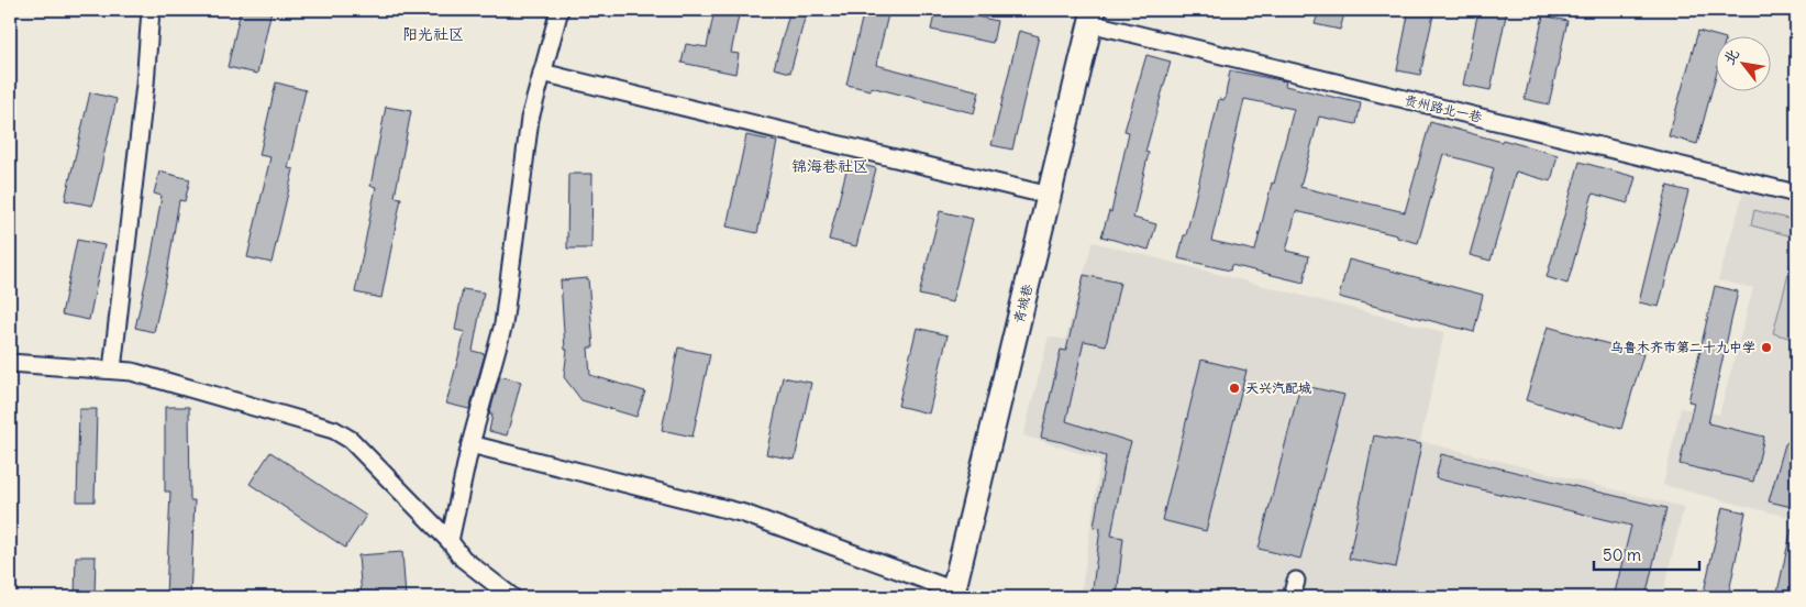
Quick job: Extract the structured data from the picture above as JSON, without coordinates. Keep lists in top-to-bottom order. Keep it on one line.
{"streets":{"street":["贵州路北一巷","青城巷"]},"crossings":[["贵州路北一巷","青城巷"]],"districts":["阳光社区","锦海巷社区"],"places":["乌鲁木齐市第二十九中学","天兴汽配城"],"scale_bar":"50 m","north":"top left"}
